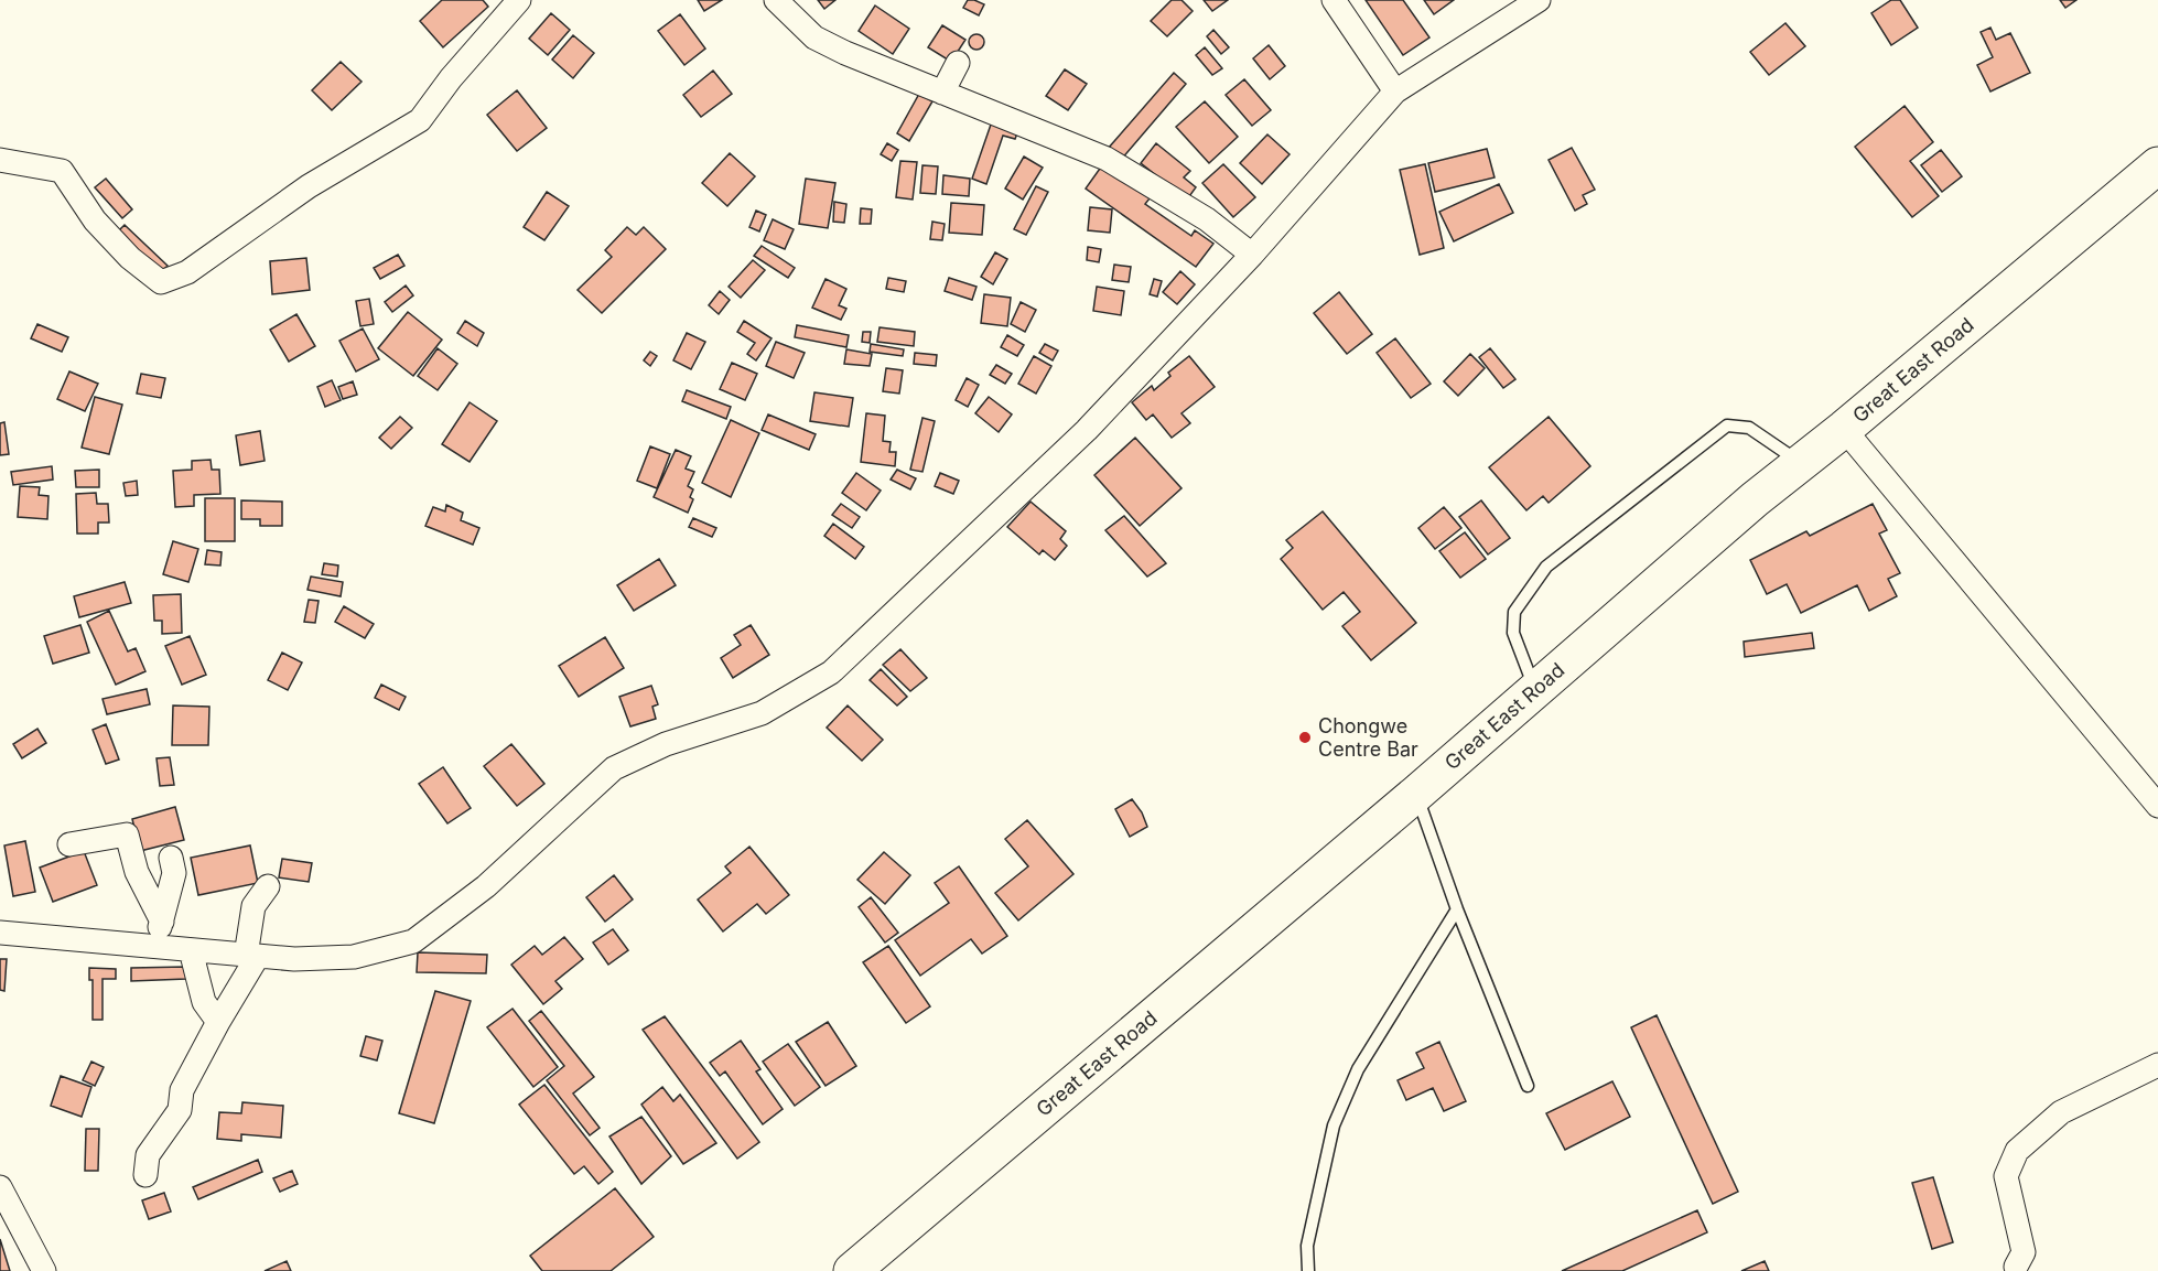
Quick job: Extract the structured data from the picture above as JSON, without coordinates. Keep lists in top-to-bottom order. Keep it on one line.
{"streets":{"highway":["Great East Road"]},"places":["Chongwe Centre Bar"]}
